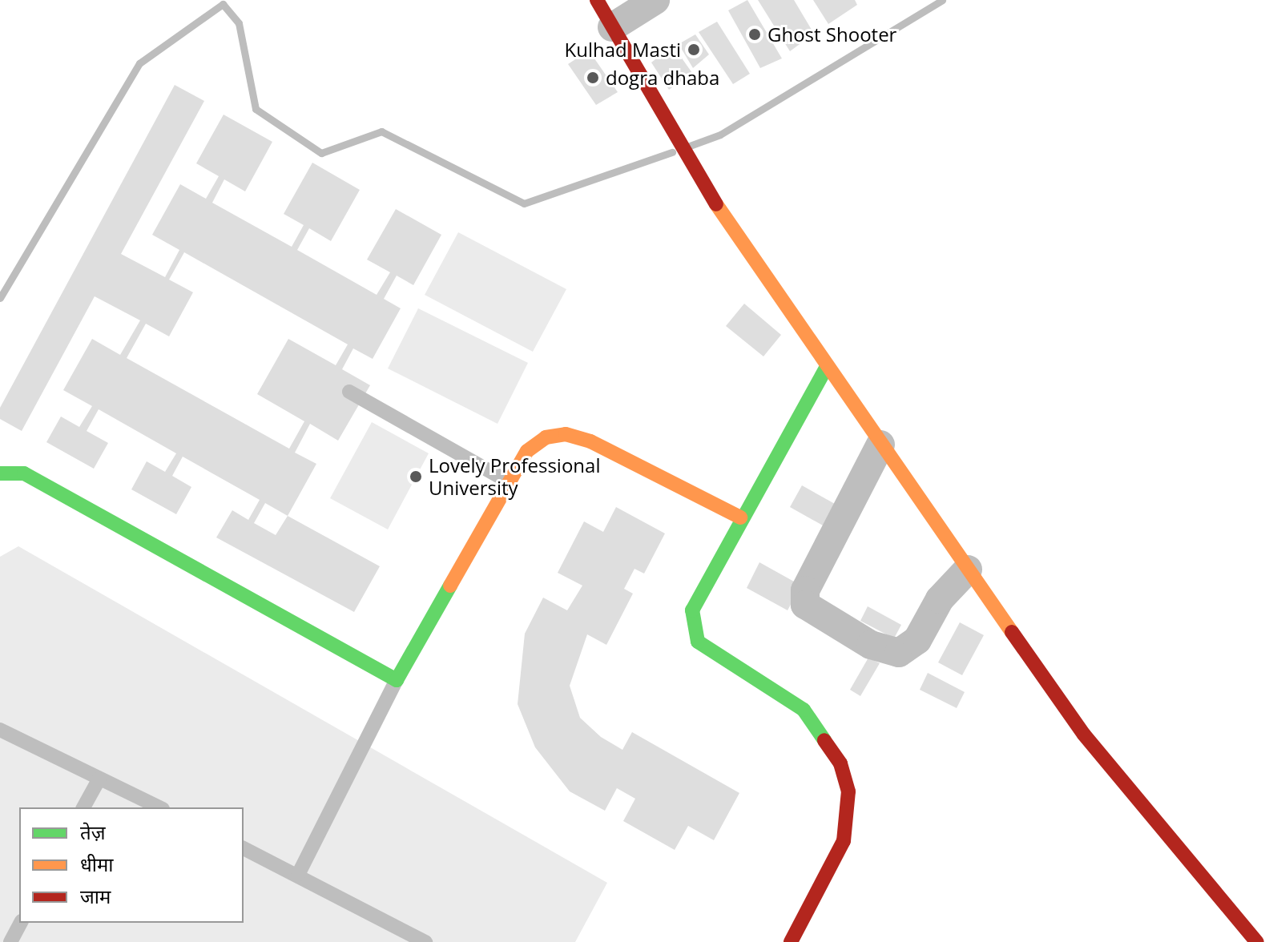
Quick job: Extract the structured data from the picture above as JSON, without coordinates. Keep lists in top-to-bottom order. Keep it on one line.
{"places":["Ghost Shooter","Kulhad Masti","dogra dhaba","Lovely Professional University"],"legend":["तेज़","धीमा","जाम"]}
